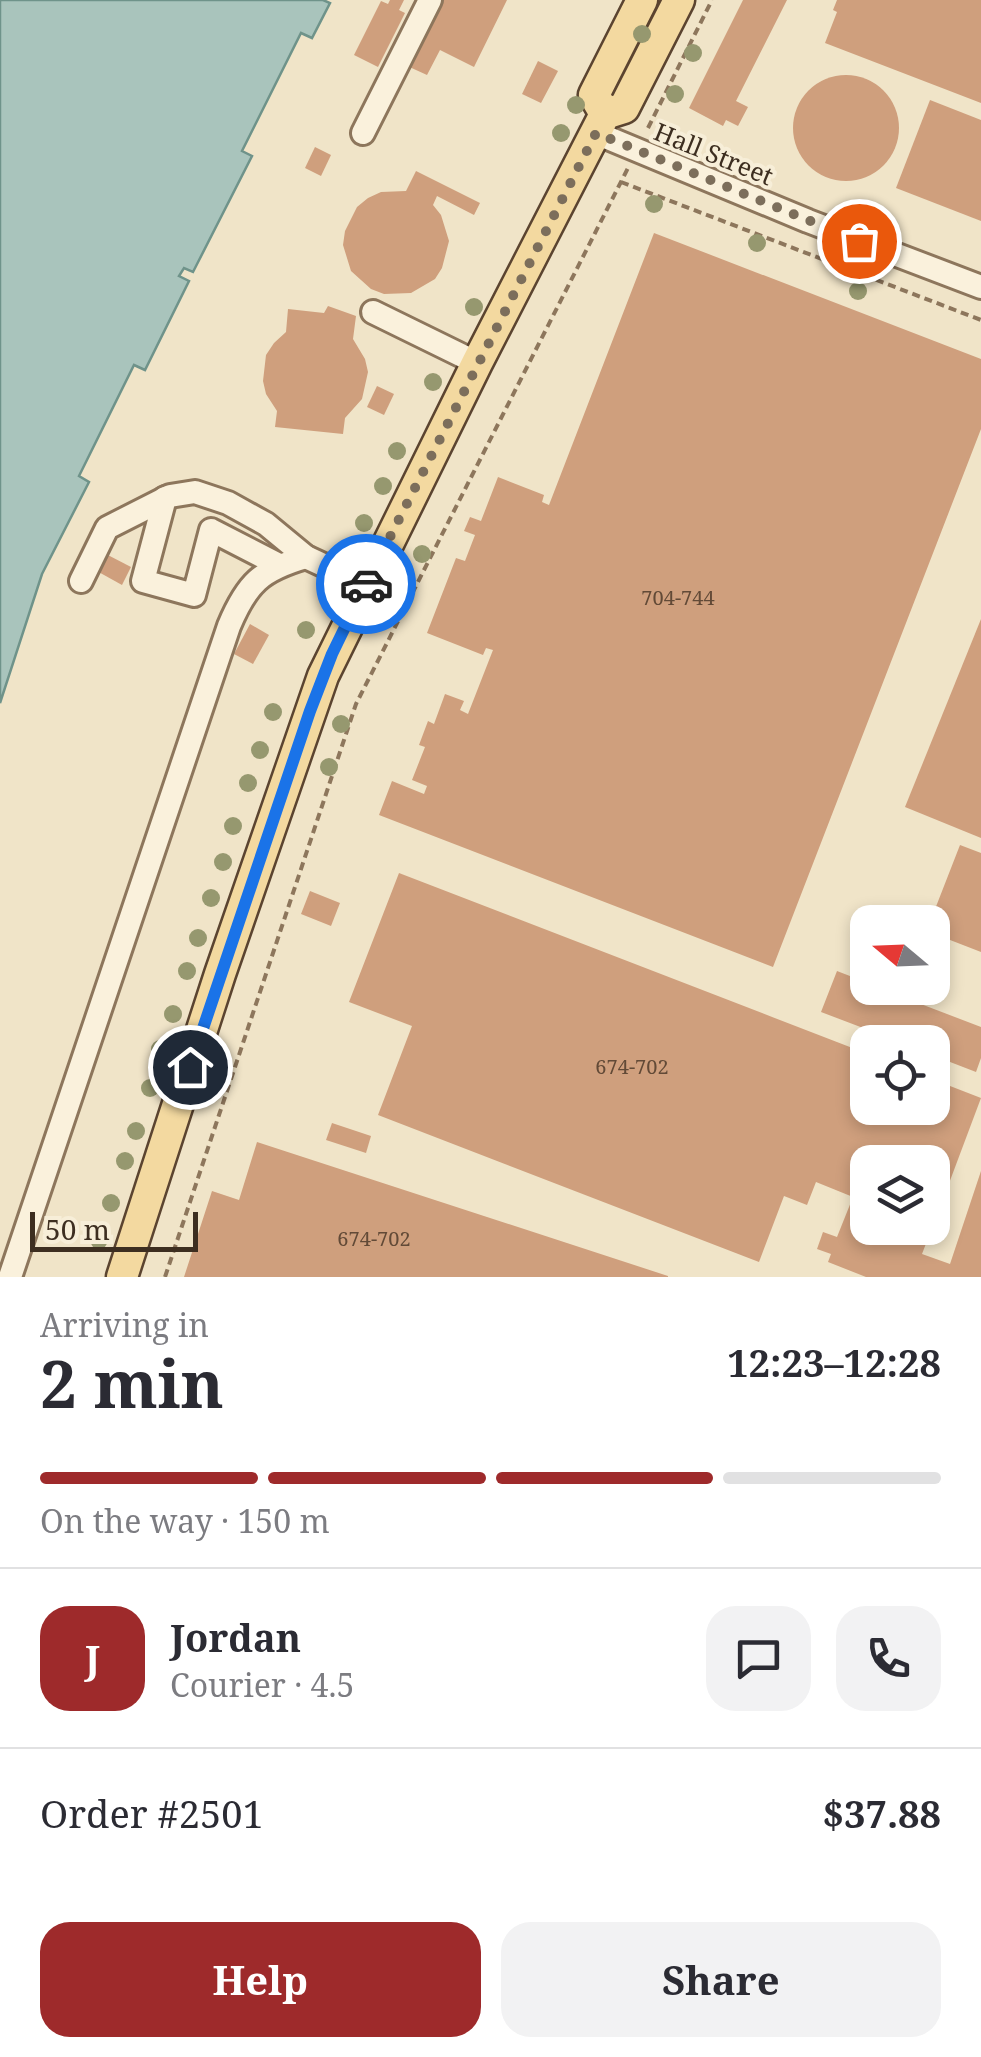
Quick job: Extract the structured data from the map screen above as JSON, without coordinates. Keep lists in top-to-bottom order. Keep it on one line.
{"streets":{"street":["Hall Street"]},"house_numbers":["704-744","674-702","674-702"],"scale_bar":"50 m","north":"left","page":{"scale":"50 m","heading":["2 min","Arriving in","12:23–12:28"],"panel":["Jordan","Courier · 4.5","Order #2501","$37.88"],"bar":"On the way · 150 m","round":"J","buttons":["Help","Share"]}}
